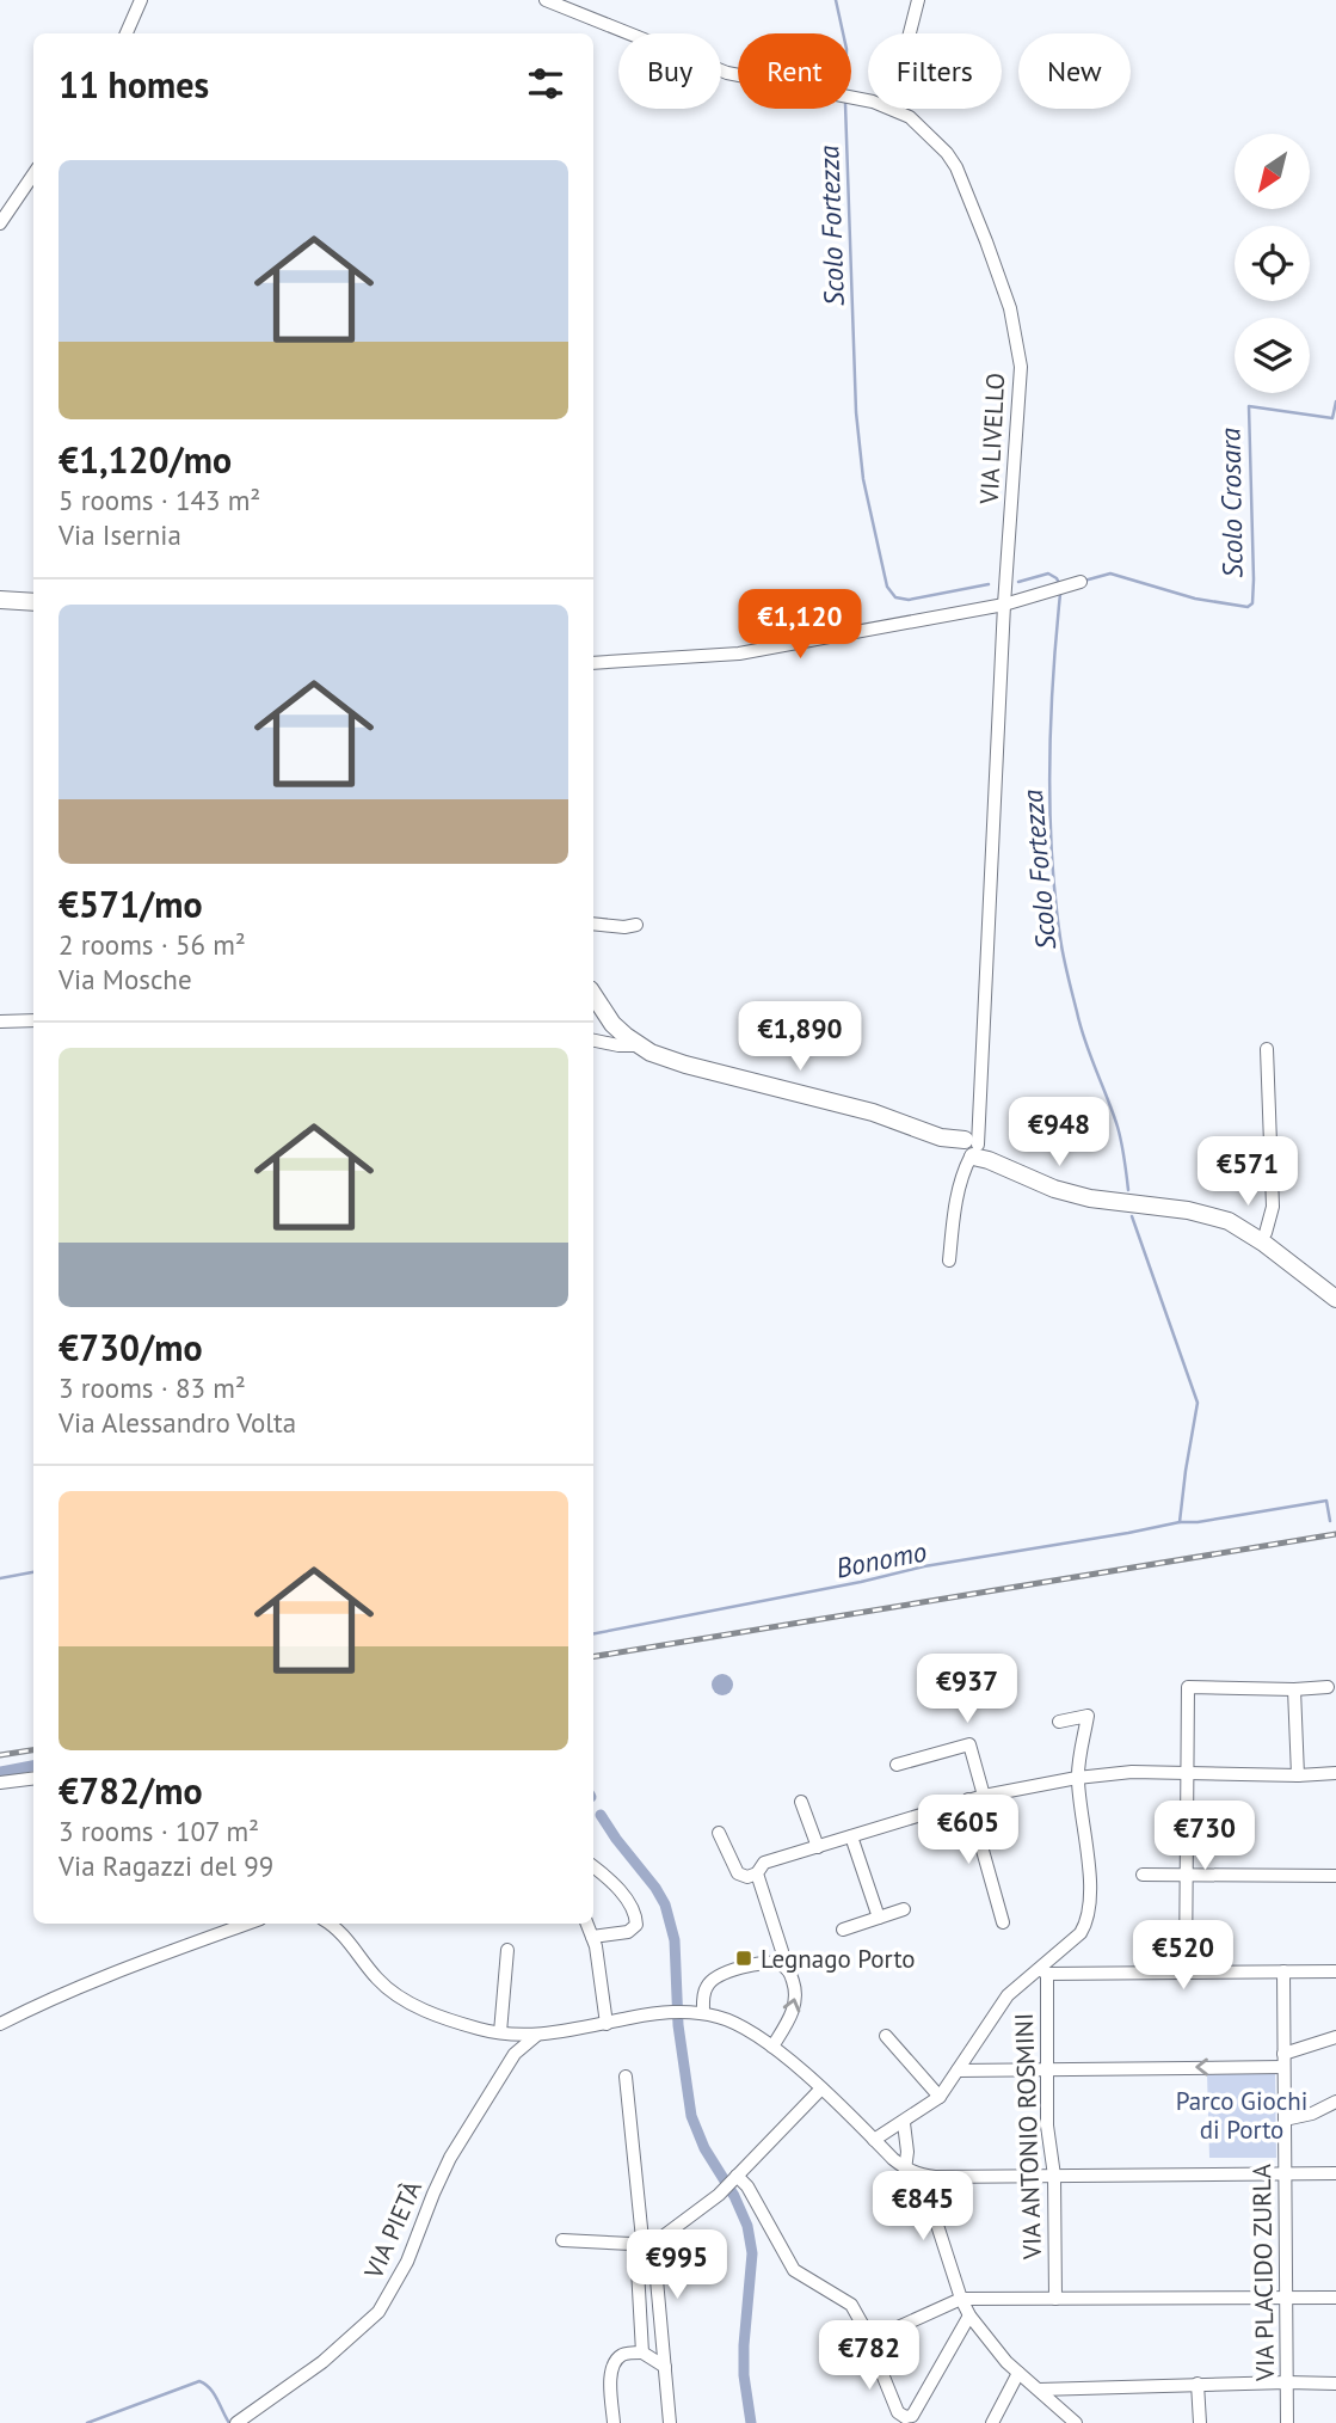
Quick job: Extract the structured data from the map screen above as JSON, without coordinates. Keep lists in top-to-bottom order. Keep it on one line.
{"streets":{"street":["VIA LIVELLO","VIA ANTONIO ROSMINI","VIA PIETÀ","VIA PLACIDO ZURLA"]},"water":["Scolo Fortezza","Scolo Crosara","Bonomo"],"parks":["Parco Giochi di Porto"],"places":{"transit":["Legnago Porto"]},"north":"bottom left","page":{"chip":["Buy","Rent","Filters","New"],"heading":"11 homes","list":[{"name":"€1,120/mo","note":"5 rooms · 143 m² · Via Isernia"},{"name":"€571/mo","note":"2 rooms · 56 m² · Via Mosche"},{"name":"€730/mo","note":"3 rooms · 83 m² · Via Alessandro Volta"},{"name":"€782/mo","note":"3 rooms · 107 m² · Via Ragazzi del 99"}],"price":["€1,120","€1,890","€948","€571","€937","€605","€730","€520","€845","€995","€782"]}}
